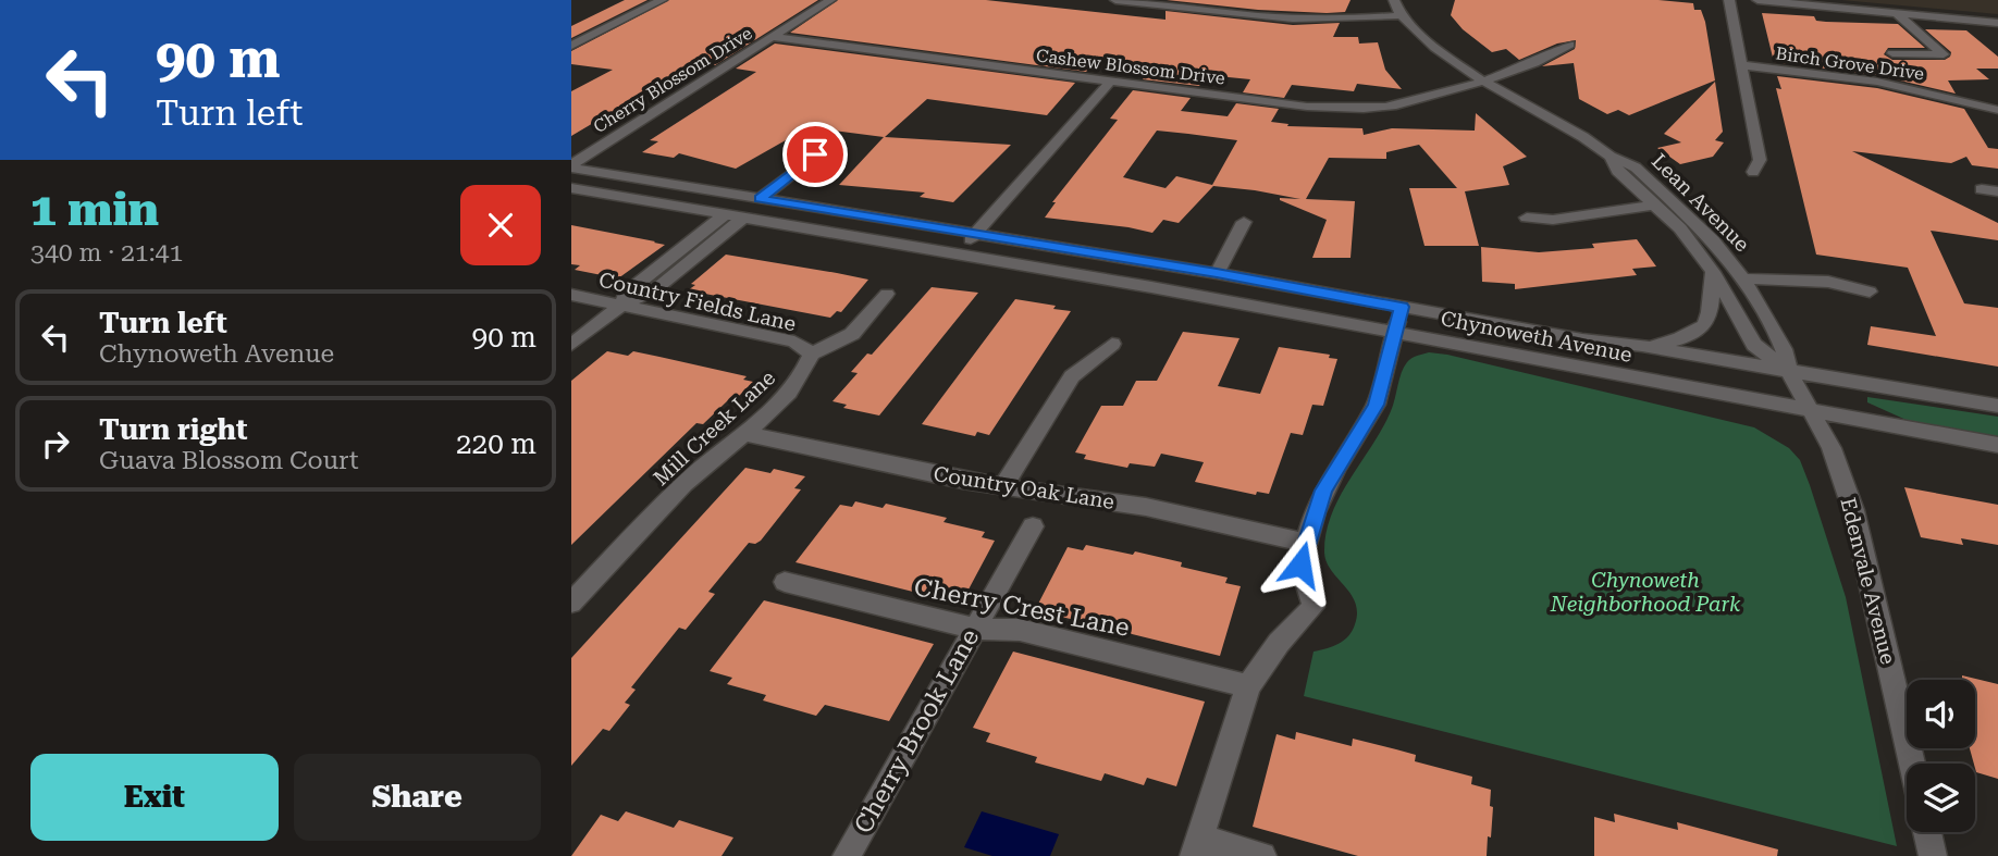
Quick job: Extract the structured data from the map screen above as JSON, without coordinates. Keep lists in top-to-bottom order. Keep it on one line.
{"streets":{"street":["Birch Grove Drive","Cashew Blossom Drive","Cherry Blossom Drive","Lean Avenue","Country Fields Lane","Chynoweth Avenue","Mill Creek Lane","Country Oak Lane","Edenvale Avenue","Cherry Crest Lane","Cherry Brook Lane"]},"crossings":[["Cashew Blossom Drive","Cherry Blossom Drive"],["Cashew Blossom Drive","Lean Avenue"],["Cherry Blossom Drive","Chynoweth Avenue"],["Lean Avenue","Chynoweth Avenue"],["Lean Avenue","Edenvale Avenue"],["Country Fields Lane","Mill Creek Lane"],["Chynoweth Avenue","Edenvale Avenue"],["Mill Creek Lane","Country Oak Lane"],["Cherry Crest Lane","Cherry Brook Lane"]],"parks":["Chynoweth Neighborhood Park"],"page":{"turn":["90 m","Turn left"],"heading":["1 min","340 m · 21:41"],"list":[{"name":"Turn left","note":"Chynoweth Avenue","value":"90 m"},{"name":"Turn right","note":"Guava Blossom Court","value":"220 m"}],"buttons":["Exit","Share"]}}
